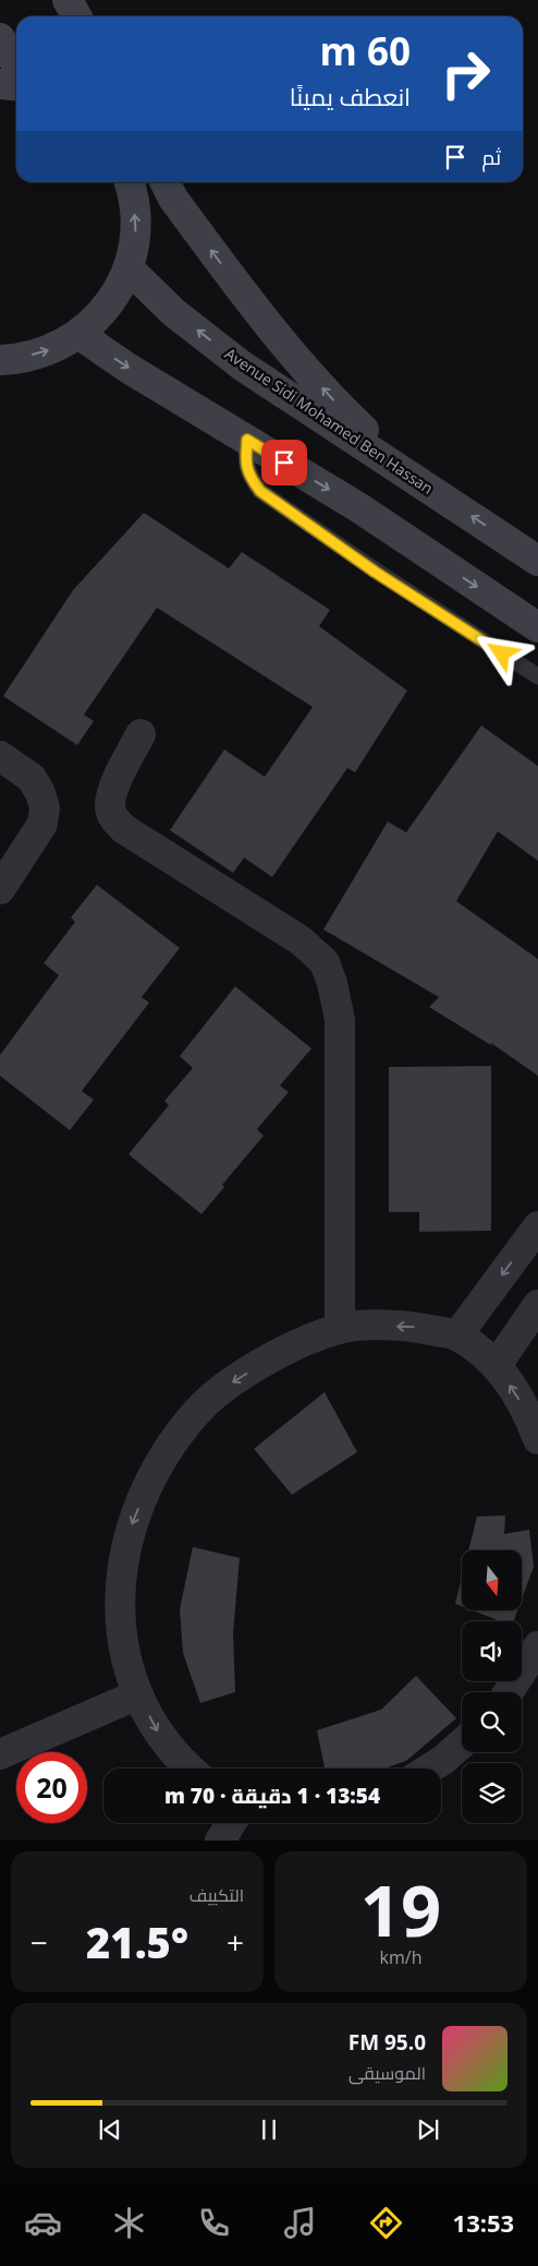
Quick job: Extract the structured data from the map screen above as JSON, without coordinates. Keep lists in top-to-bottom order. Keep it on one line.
{"streets":{"street":["Avenue Sidi Mohamed Ben Hassan"]},"north":"bottom","page":{"turn":["60 m","انعطف يمينًا"],"then":"ثم","limit":"20","trip":"13:54 · 1 دقيقة · 70 m","tile":[["19","km/h"],"التكييف"],"heat":["−","21.5°","+"],"song":["95.0 FM","الموسيقى"],"tabs":"13:53"}}
